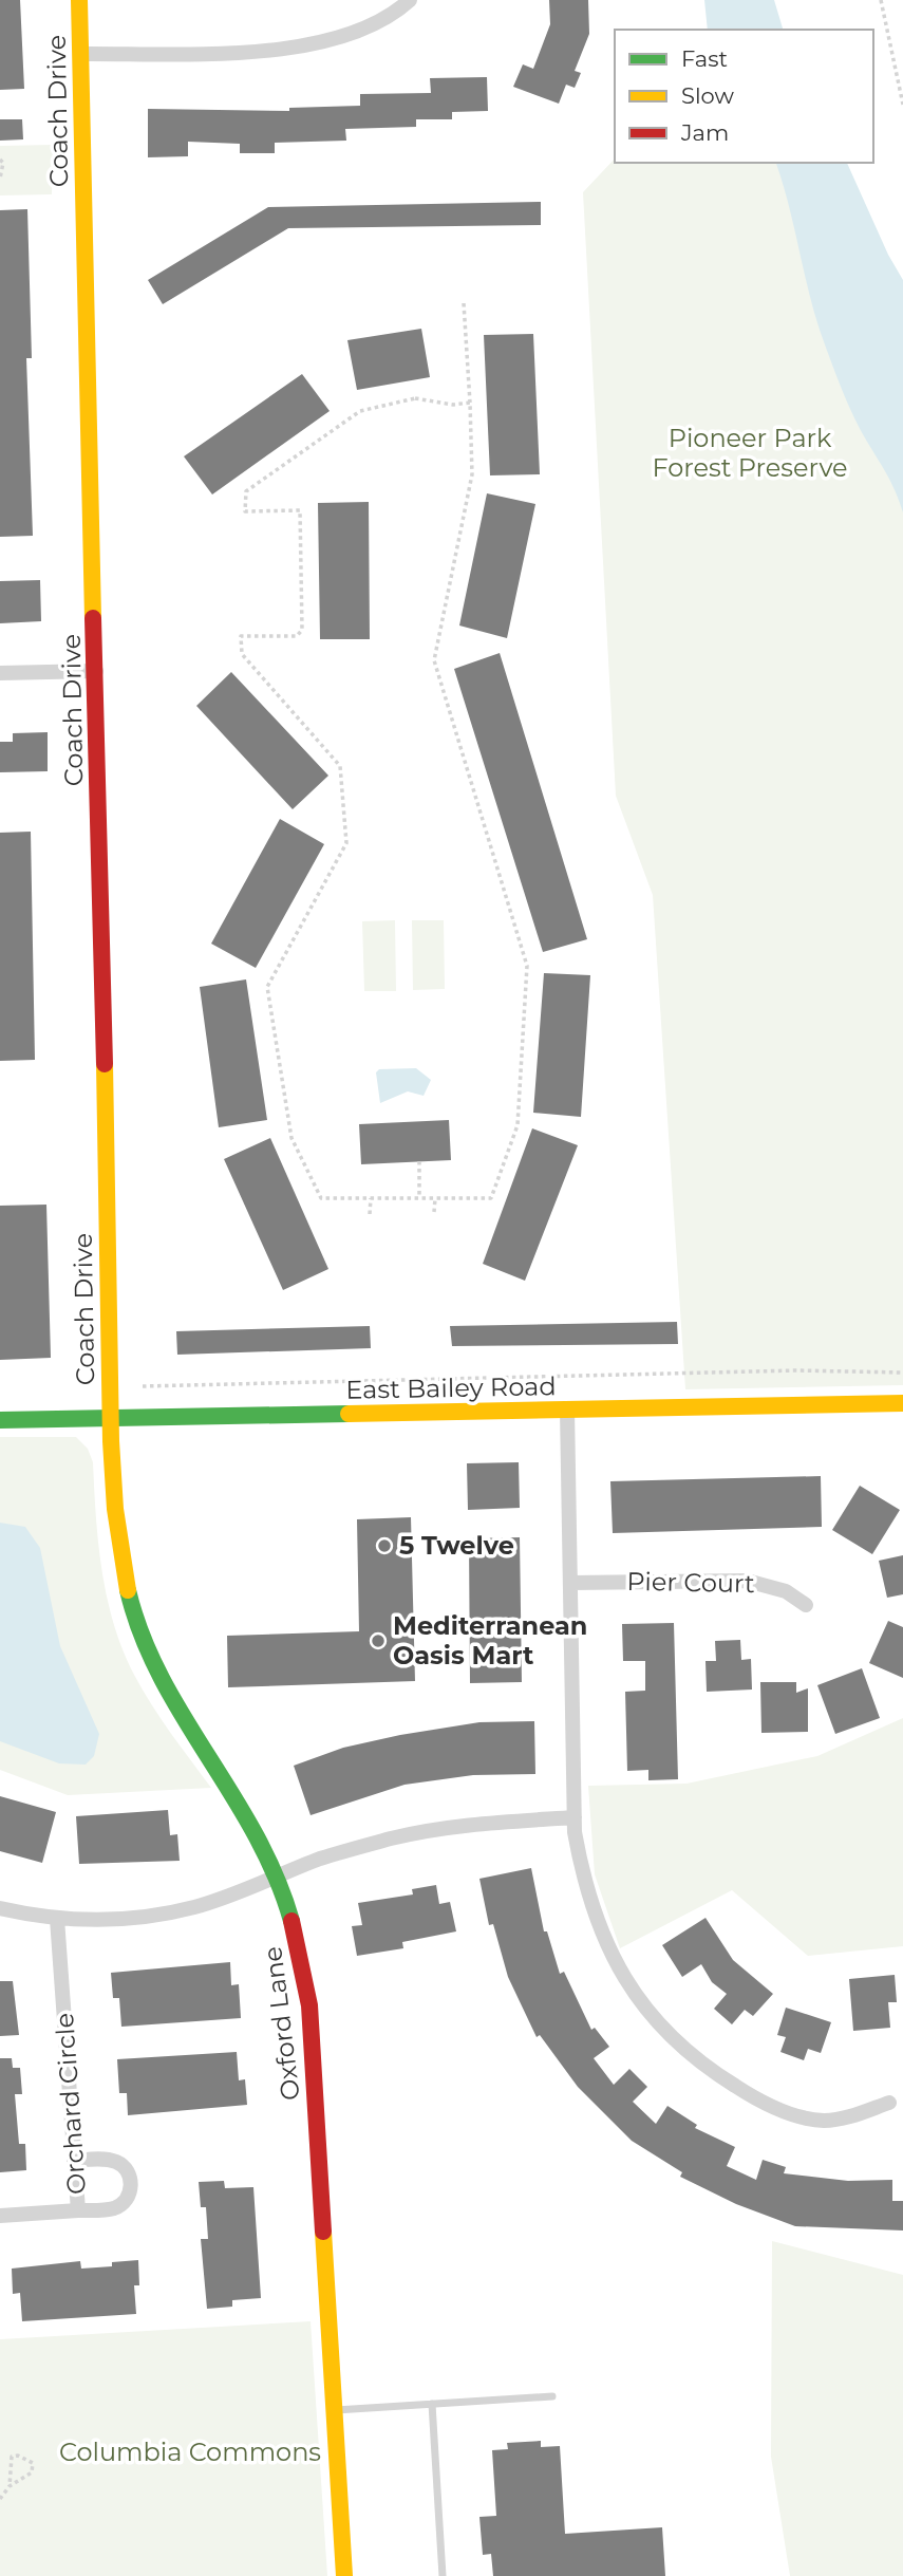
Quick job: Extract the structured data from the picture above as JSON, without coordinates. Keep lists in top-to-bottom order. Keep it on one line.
{"streets":{"street":["Coach Drive","East Bailey Road","Pier Court","Oxford Lane","Orchard Circle"]},"crossings":[["Coach Drive","East Bailey Road"],["Coach Drive","Oxford Lane"],["East Bailey Road","Oxford Lane"]],"parks":["Pioneer Park Forest Preserve","Columbia Commons"],"places":["5 Twelve","Mediterranean Oasis Mart"],"legend":["Fast","Slow","Jam"]}
